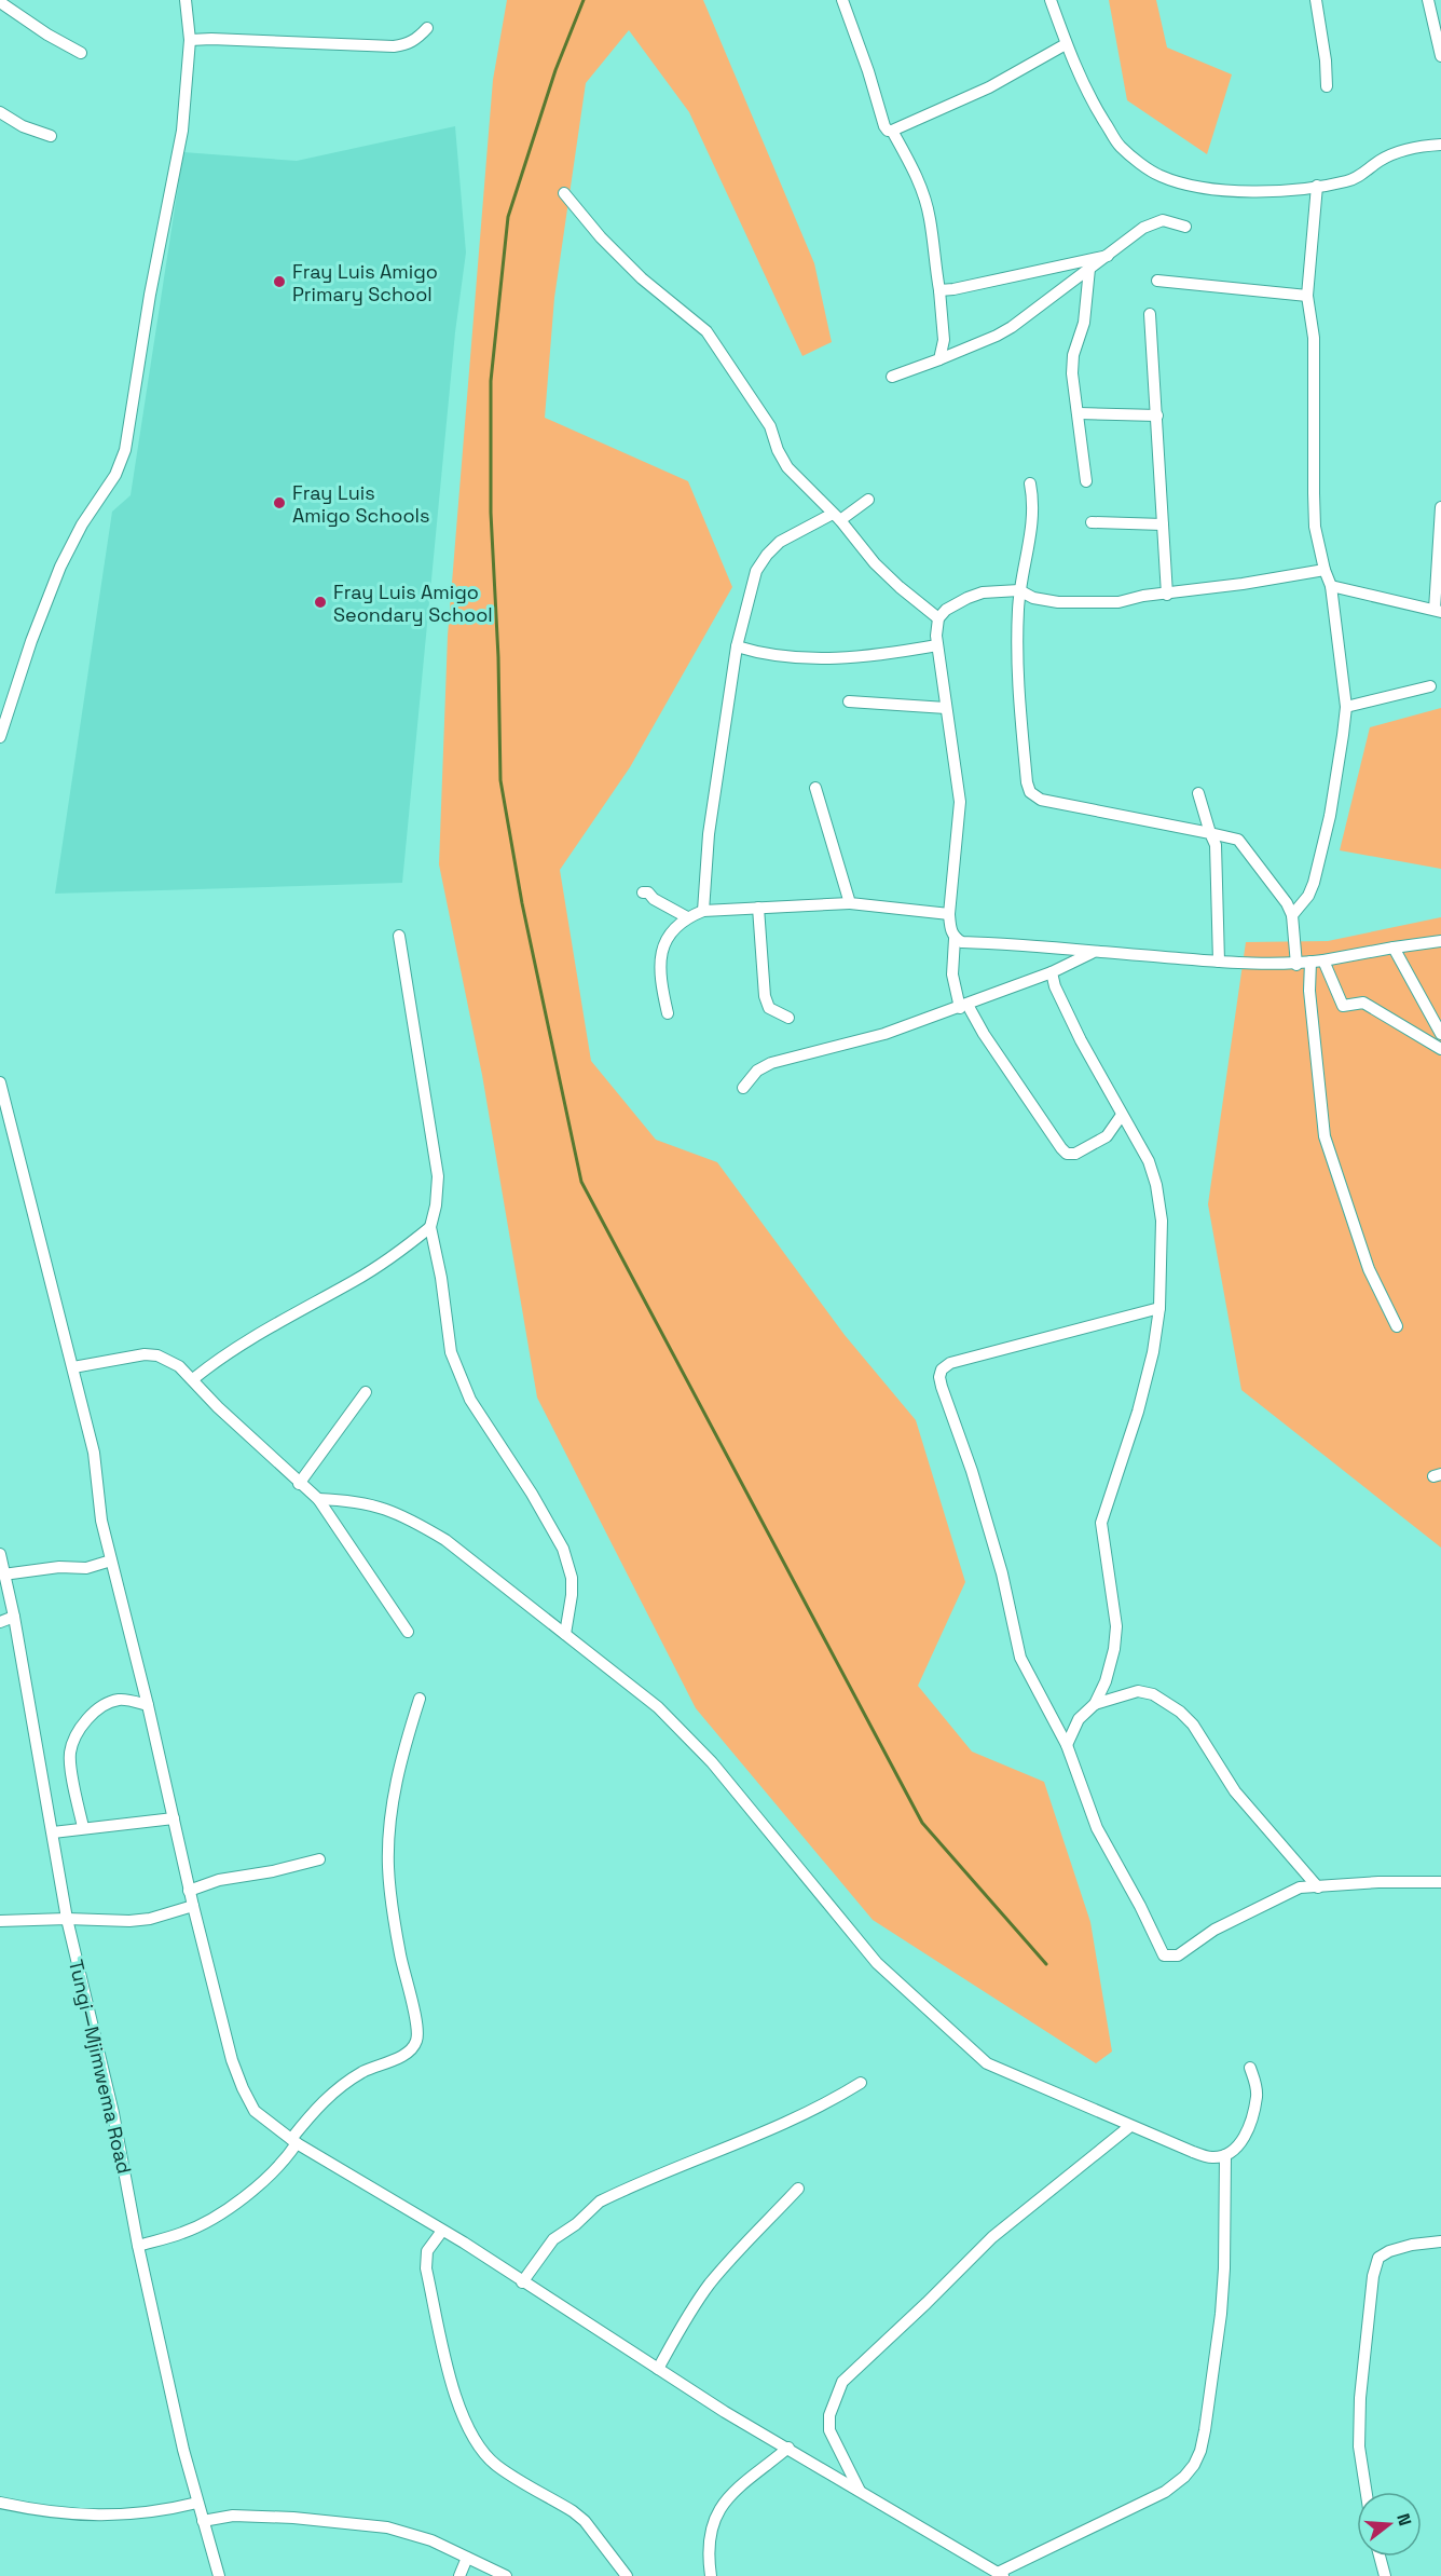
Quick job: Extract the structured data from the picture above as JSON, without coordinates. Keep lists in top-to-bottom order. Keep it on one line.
{"streets":{"street":["Tungi—Mjimwema Road"]},"places":["Fray Luis Amigo Primary School","Fray Luis Amigo Schools","Fray Luis Amigo Seondary School"],"north":"right"}
